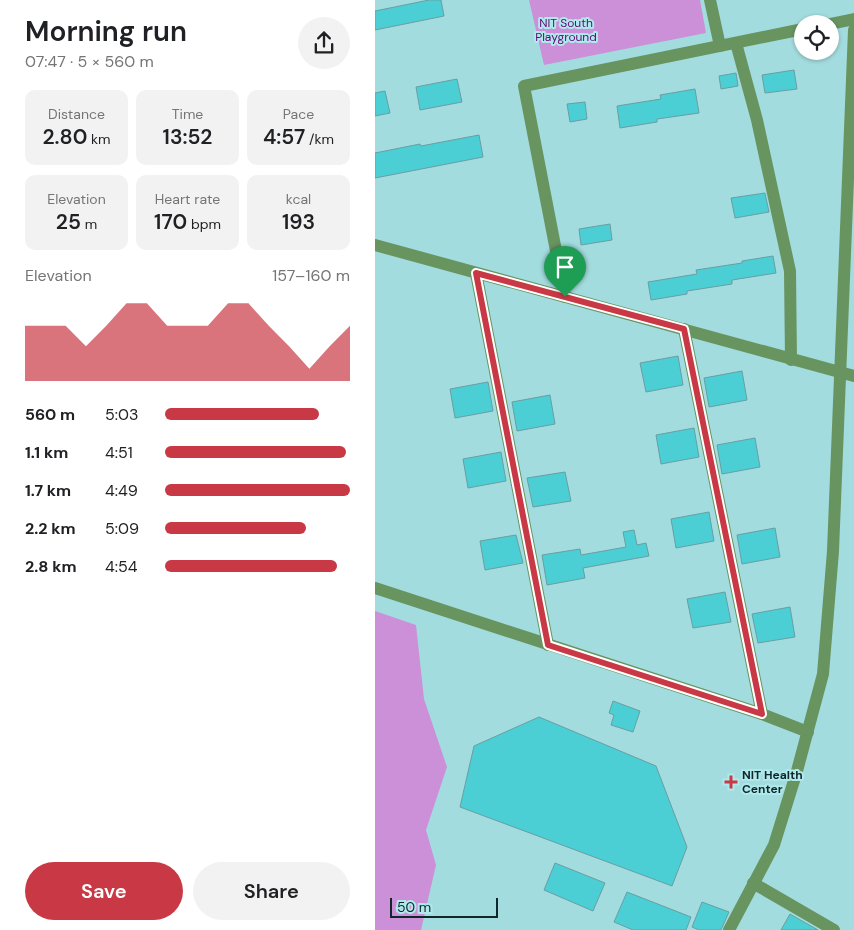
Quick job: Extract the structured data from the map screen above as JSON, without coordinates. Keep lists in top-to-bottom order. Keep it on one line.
{"parks":["NIT South Playground"],"places":{"health":["NIT Health Center"]},"scale_bar":"50 m","page":{"heading":["Morning run","07:47 · 5 × 560 m"],"stats":[["Distance","2.80 km"],["Time","13:52"],["Pace","4:57 /km"],["Elevation","25 m"],["Heart rate","170 bpm"],["kcal","193"]],"chart":["Elevation","157–160 m"],"list":[{"name":"560 m","note":"5:03"},{"name":"1.1 km","note":"4:51"},{"name":"1.7 km","note":"4:49"},{"name":"2.2 km","note":"5:09"},{"name":"2.8 km","note":"4:54"}],"buttons":["Save","Share"],"scale":"50 m"}}
